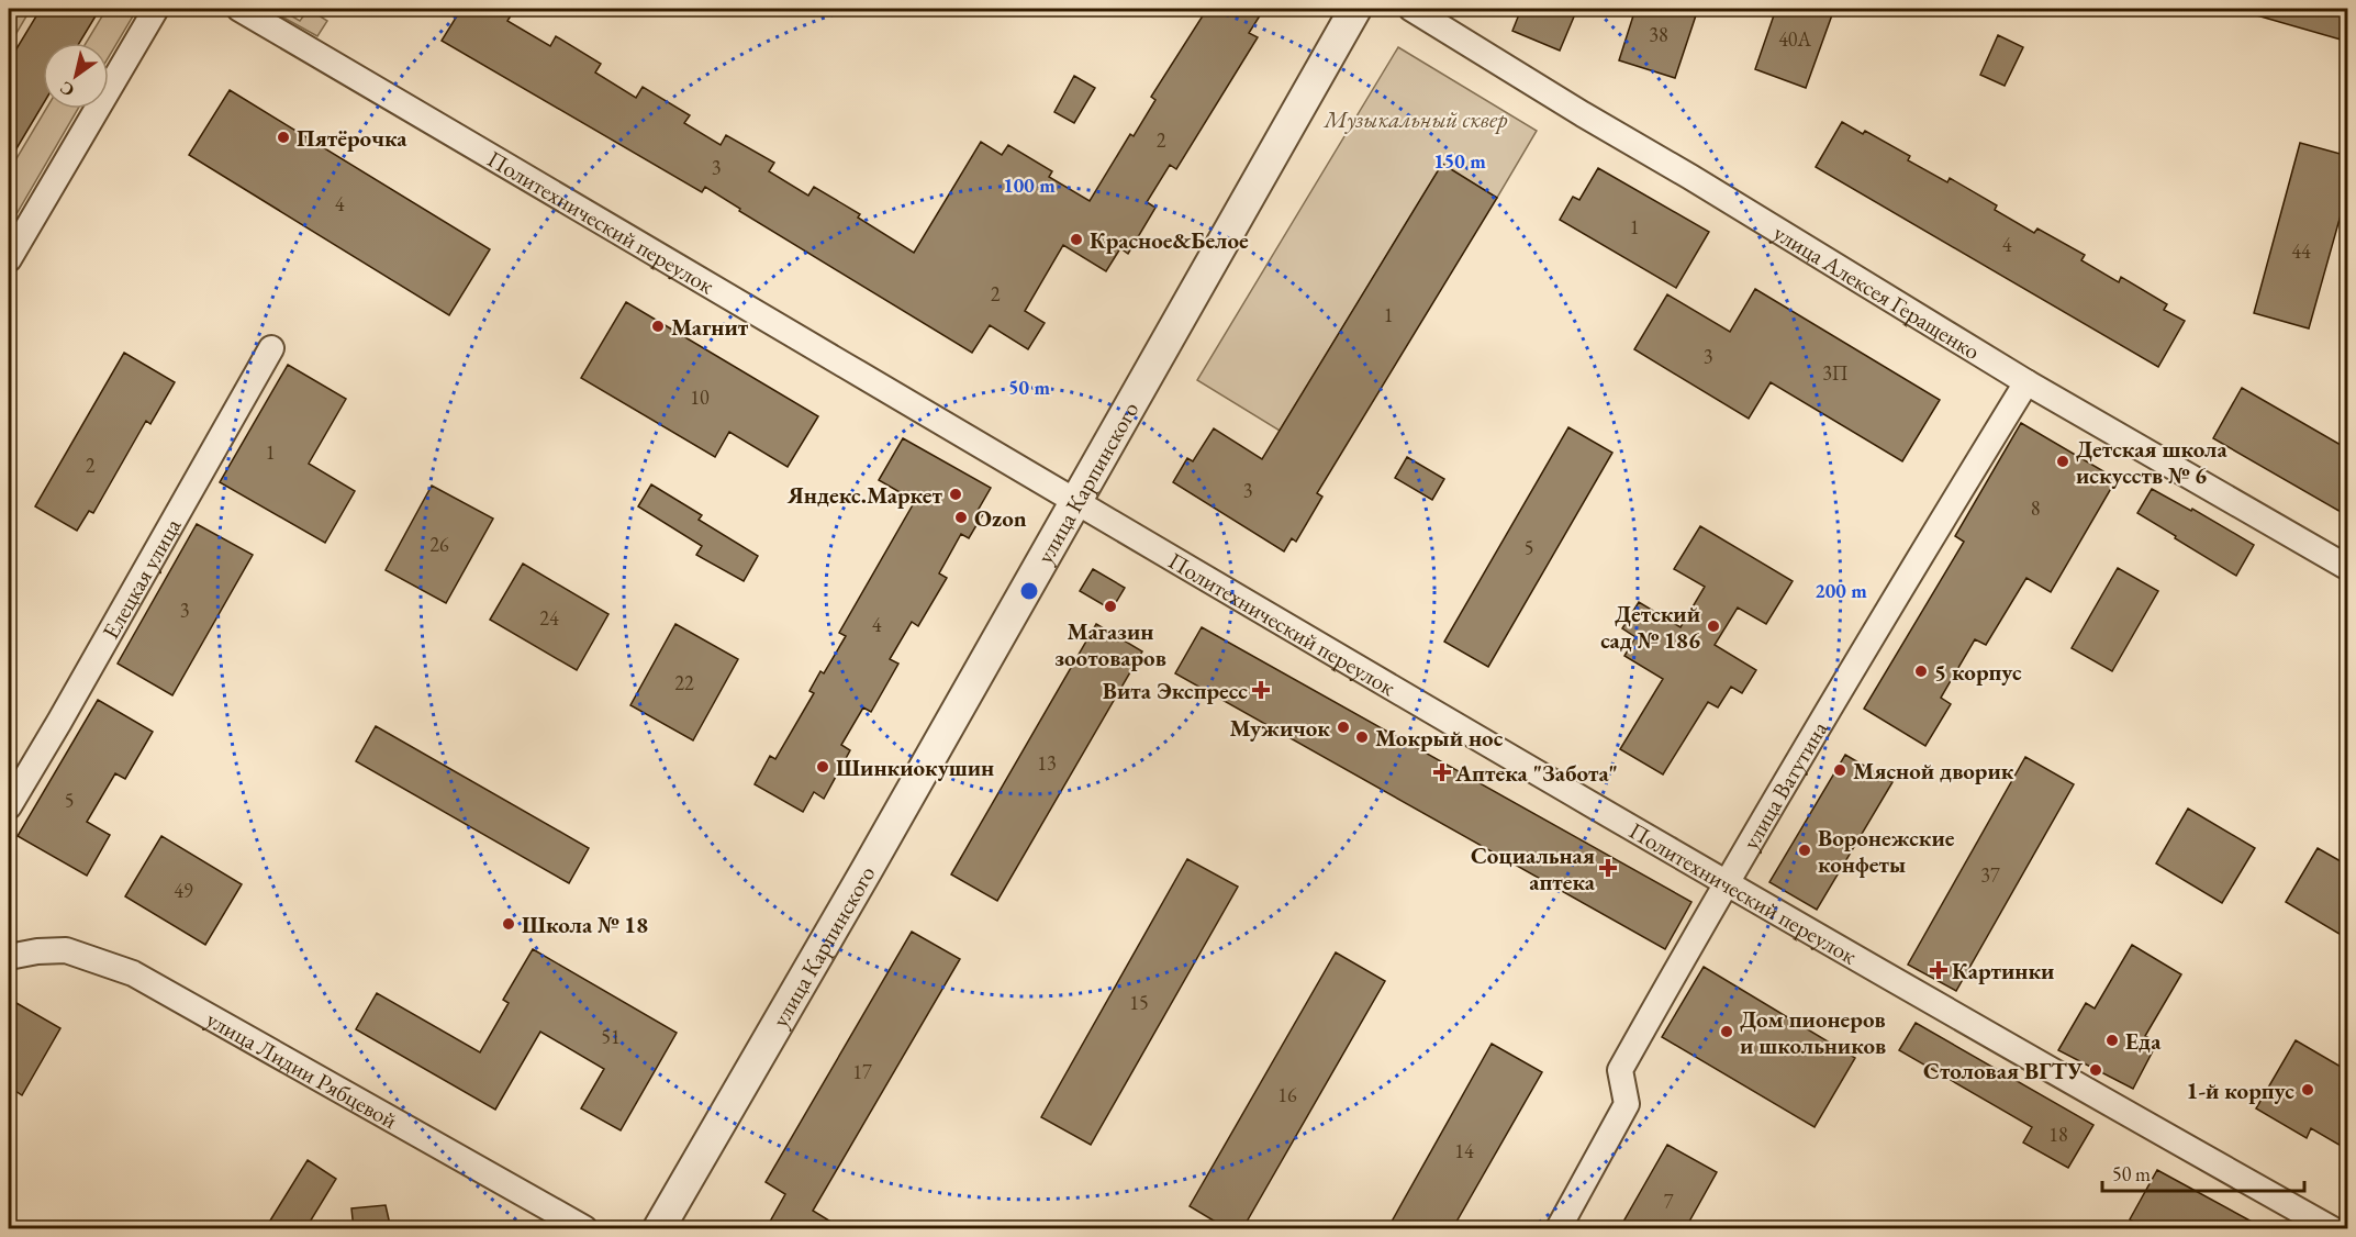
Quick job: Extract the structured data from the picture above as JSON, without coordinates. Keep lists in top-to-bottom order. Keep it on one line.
{"streets":{"street":["Политехнический переулок","улица Алексея Геращенко","улица Карпинского","Елецкая улица","улица Ватутина","улица Лидии Рябцевой"]},"crossings":[["Политехнический переулок","улица Карпинского"],["Политехнический переулок","улица Ватутина"],["улица Алексея Геращенко","улица Ватутина"]],"parks":["Музыкальный сквер"],"places":{"other":["Пятёрочка","Красное&Белое","Магнит","Детская школа искусств № 6","Яндекс.Маркет","Ozon","Магазин зоотоваров","Детский сад № 186","5 корпус","Мужичок","Мокрый нос","Шинкиокушин","Мясной дворик","Воронежские конфеты","Школа № 18","Дом пионеров и школьников","Еда","Столовая ВГТУ","1-й корпус"],"health":["Вита Экспресс","Аптека \"Забота\"","Социальная аптека","Картинки"]},"house_numbers":["38","40А","2","3","4","1","4","44","2","1","3","3П","10","1","2","3","8","26","5","3","24","4","22","13","5","37","49","15","51","17","16","18","14","7"],"scale_bar":"50 m","north":"bottom left","rings":["150 m","100 m","50 m","200 m"]}
